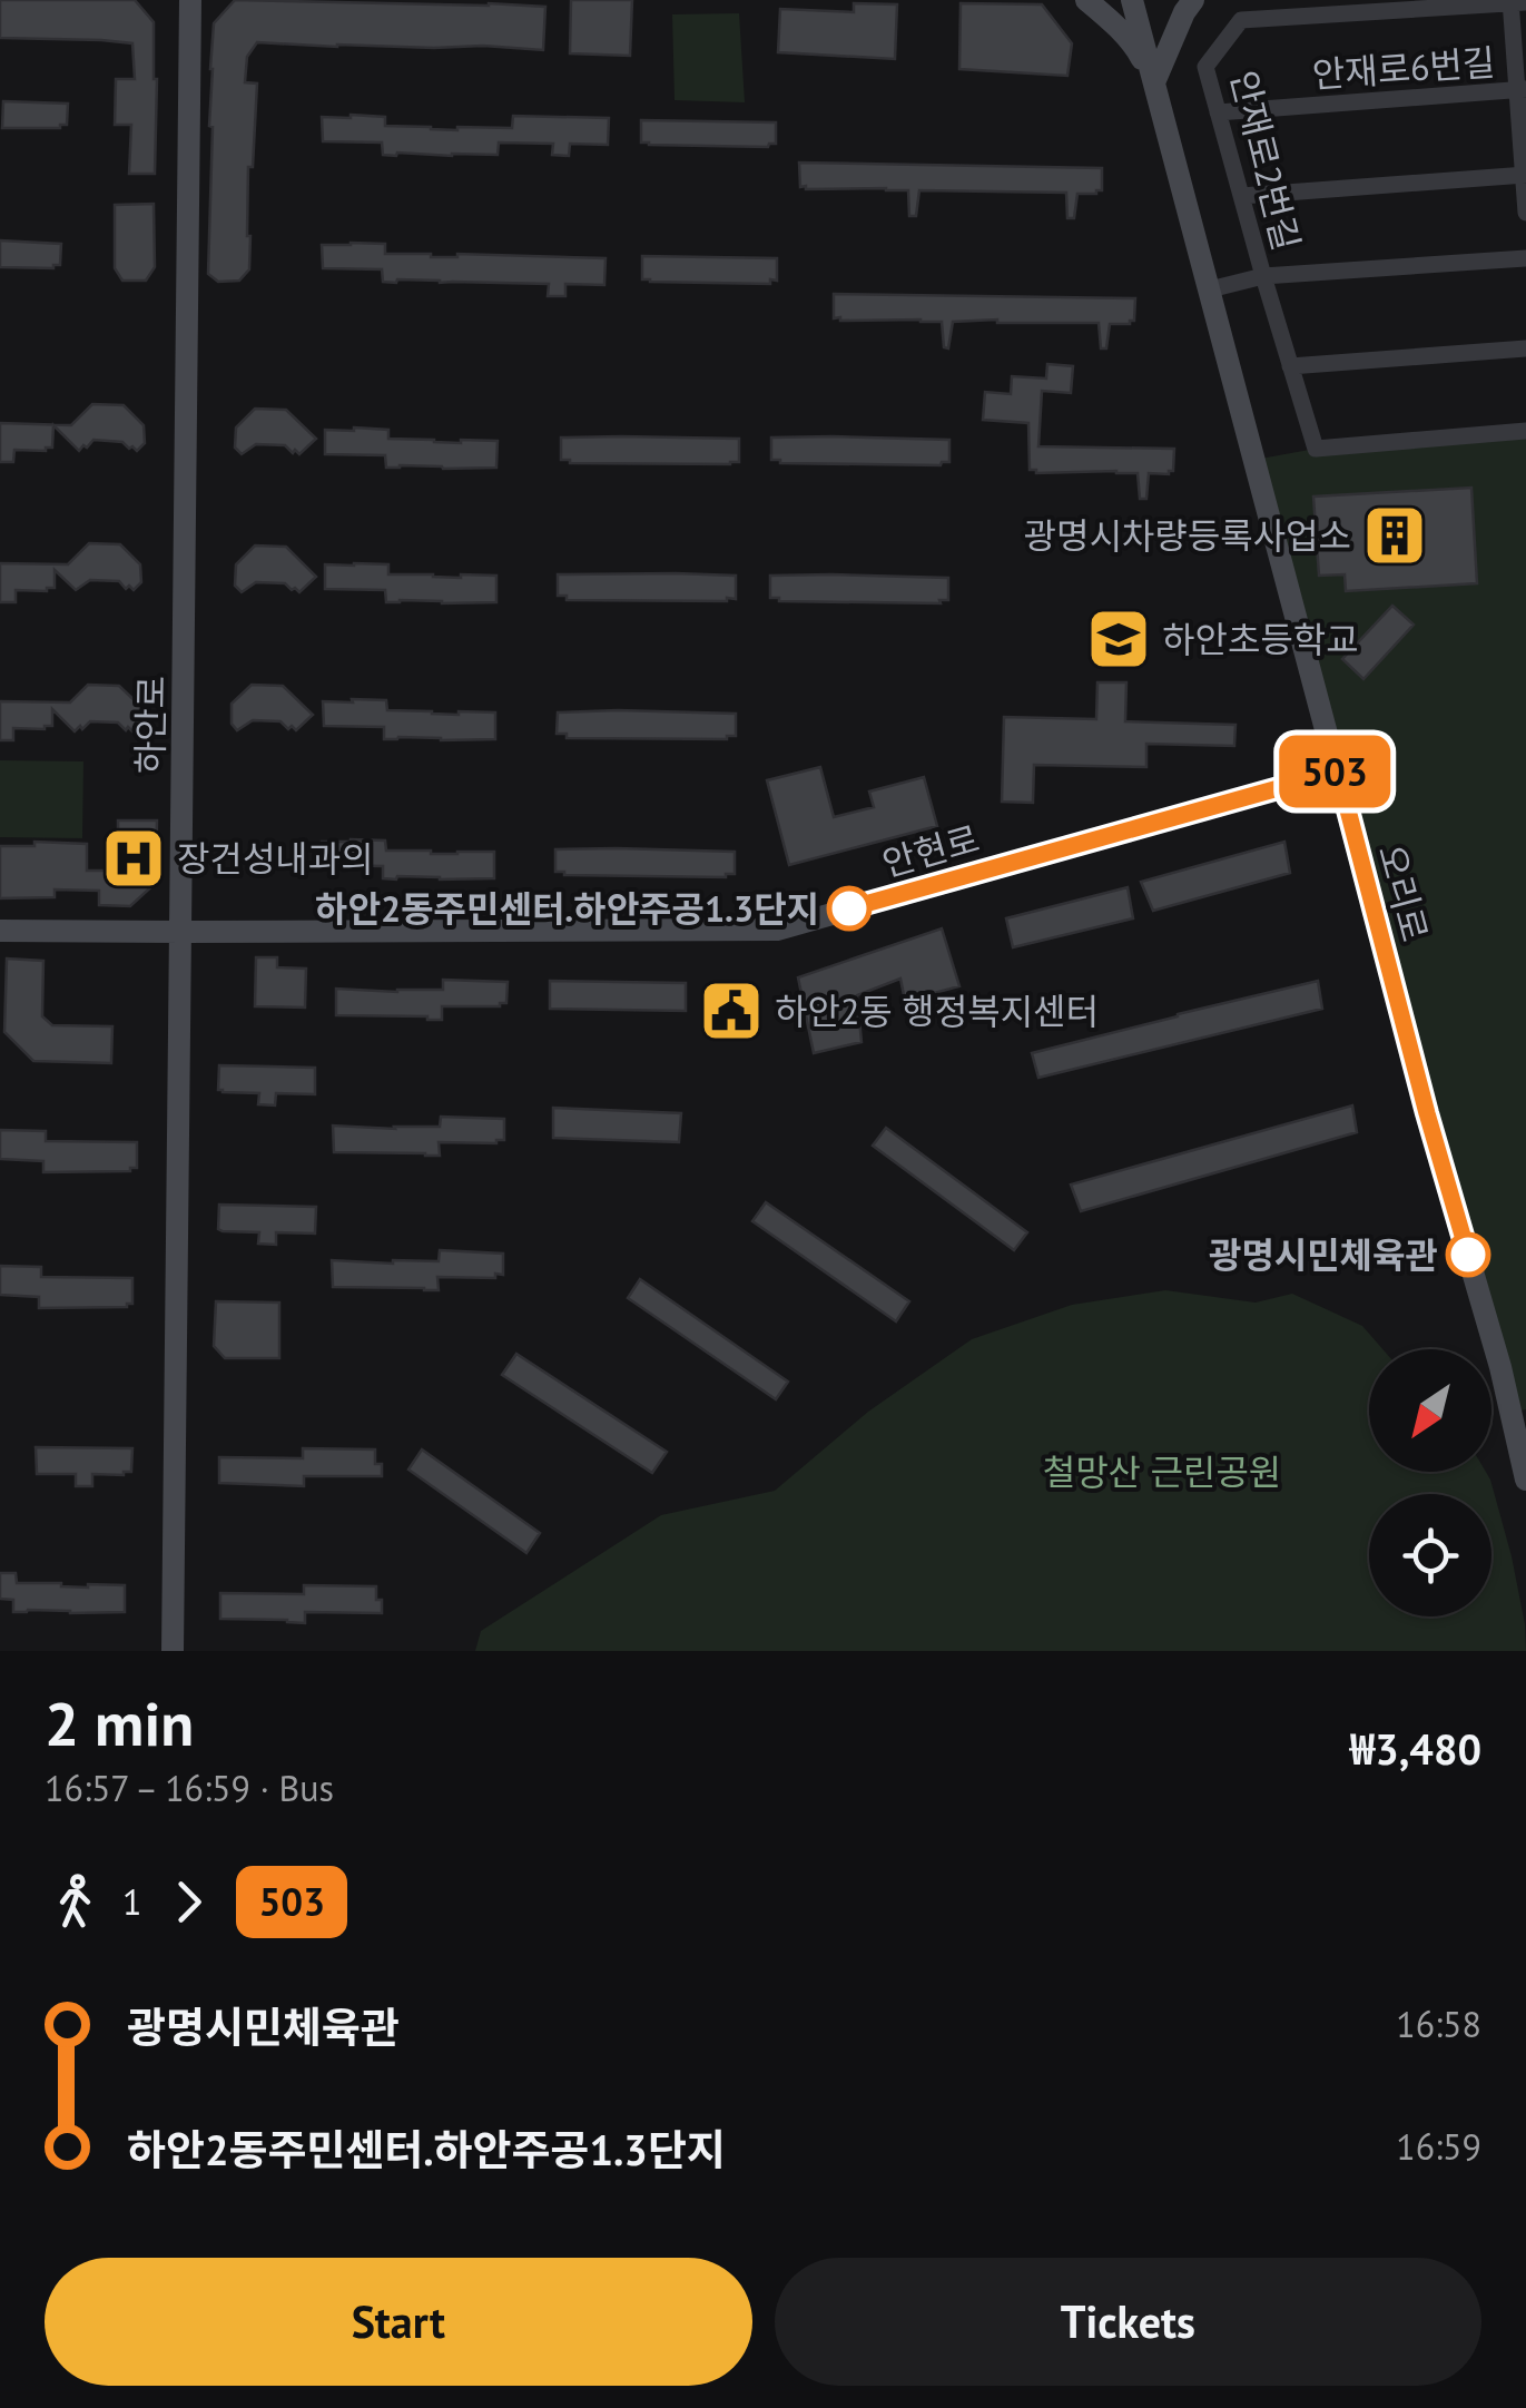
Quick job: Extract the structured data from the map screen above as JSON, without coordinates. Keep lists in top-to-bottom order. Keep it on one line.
{"streets":{"street":["안재로6번길","안재로2번길","하안로","안현로","오리로"]},"crossings":[["안재로6번길","안재로2번길"],["하안로","안현로"],["안현로","오리로"]],"parks":["철망산 근린공원"],"places":{"building":["광명시차량등록사업소"],"school or university":["하안초등학교"],"hospital":["장건성내과의"],"other":["하안2동주민센터.하안주공1.3단지","광명시민체육관"],"public building":["하안2동 행정복지센터"]},"lines":["bus line 503"],"north":"bottom left","page":{"on_map":"503","heading":["2 min","16:57 – 16:59 · Bus","₩3,480"],"legs":["1","503"],"list":[{"name":"광명시민체육관","value":"16:58"},{"name":"하안2동주민센터.하안주공1.3단지","value":"16:59"}],"buttons":["Start","Tickets"]}}
